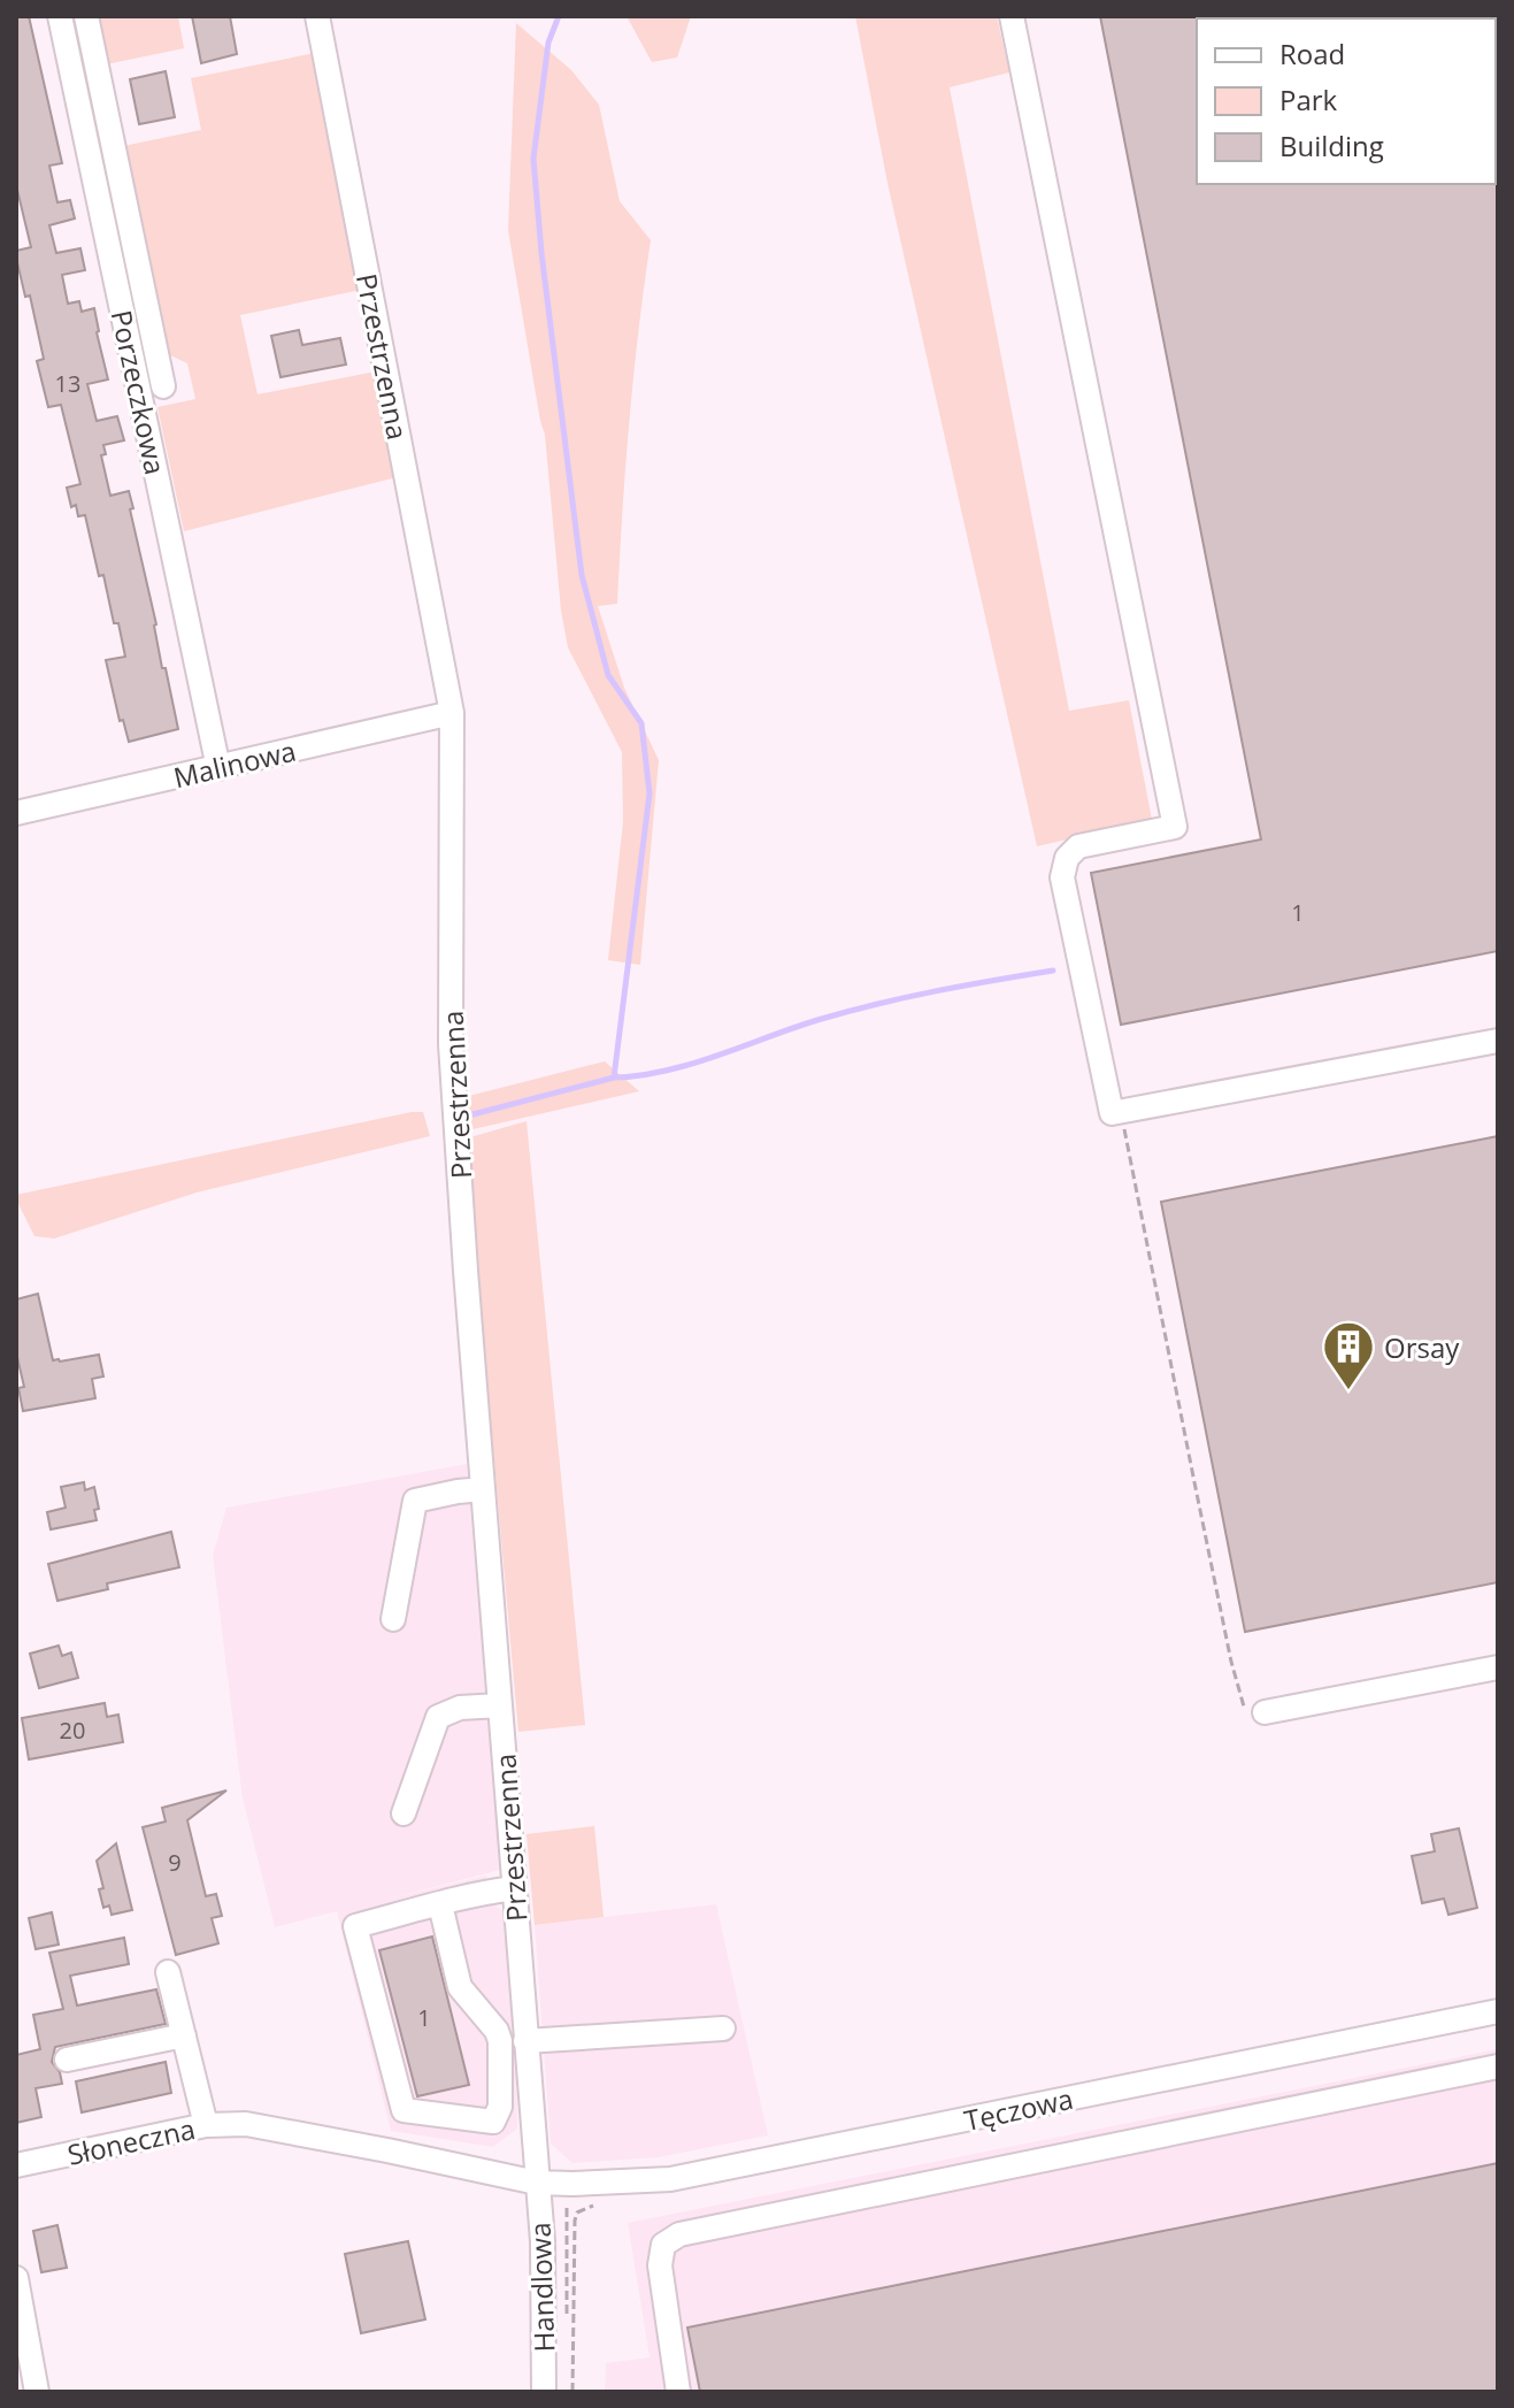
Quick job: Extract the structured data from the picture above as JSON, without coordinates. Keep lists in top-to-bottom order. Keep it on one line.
{"streets":{"street":["Przestrzenna","Porzeczkowa","Malinowa","Tęczowa","Słoneczna","Handlowa"]},"crossings":[["Przestrzenna","Malinowa"],["Przestrzenna","Tęczowa"],["Przestrzenna","Handlowa"],["Porzeczkowa","Malinowa"],["Tęczowa","Słoneczna"],["Tęczowa","Handlowa"]],"places":{"building":["Orsay"]},"house_numbers":["13","1","20","9","1"],"legend":["Road","Park","Building"]}
